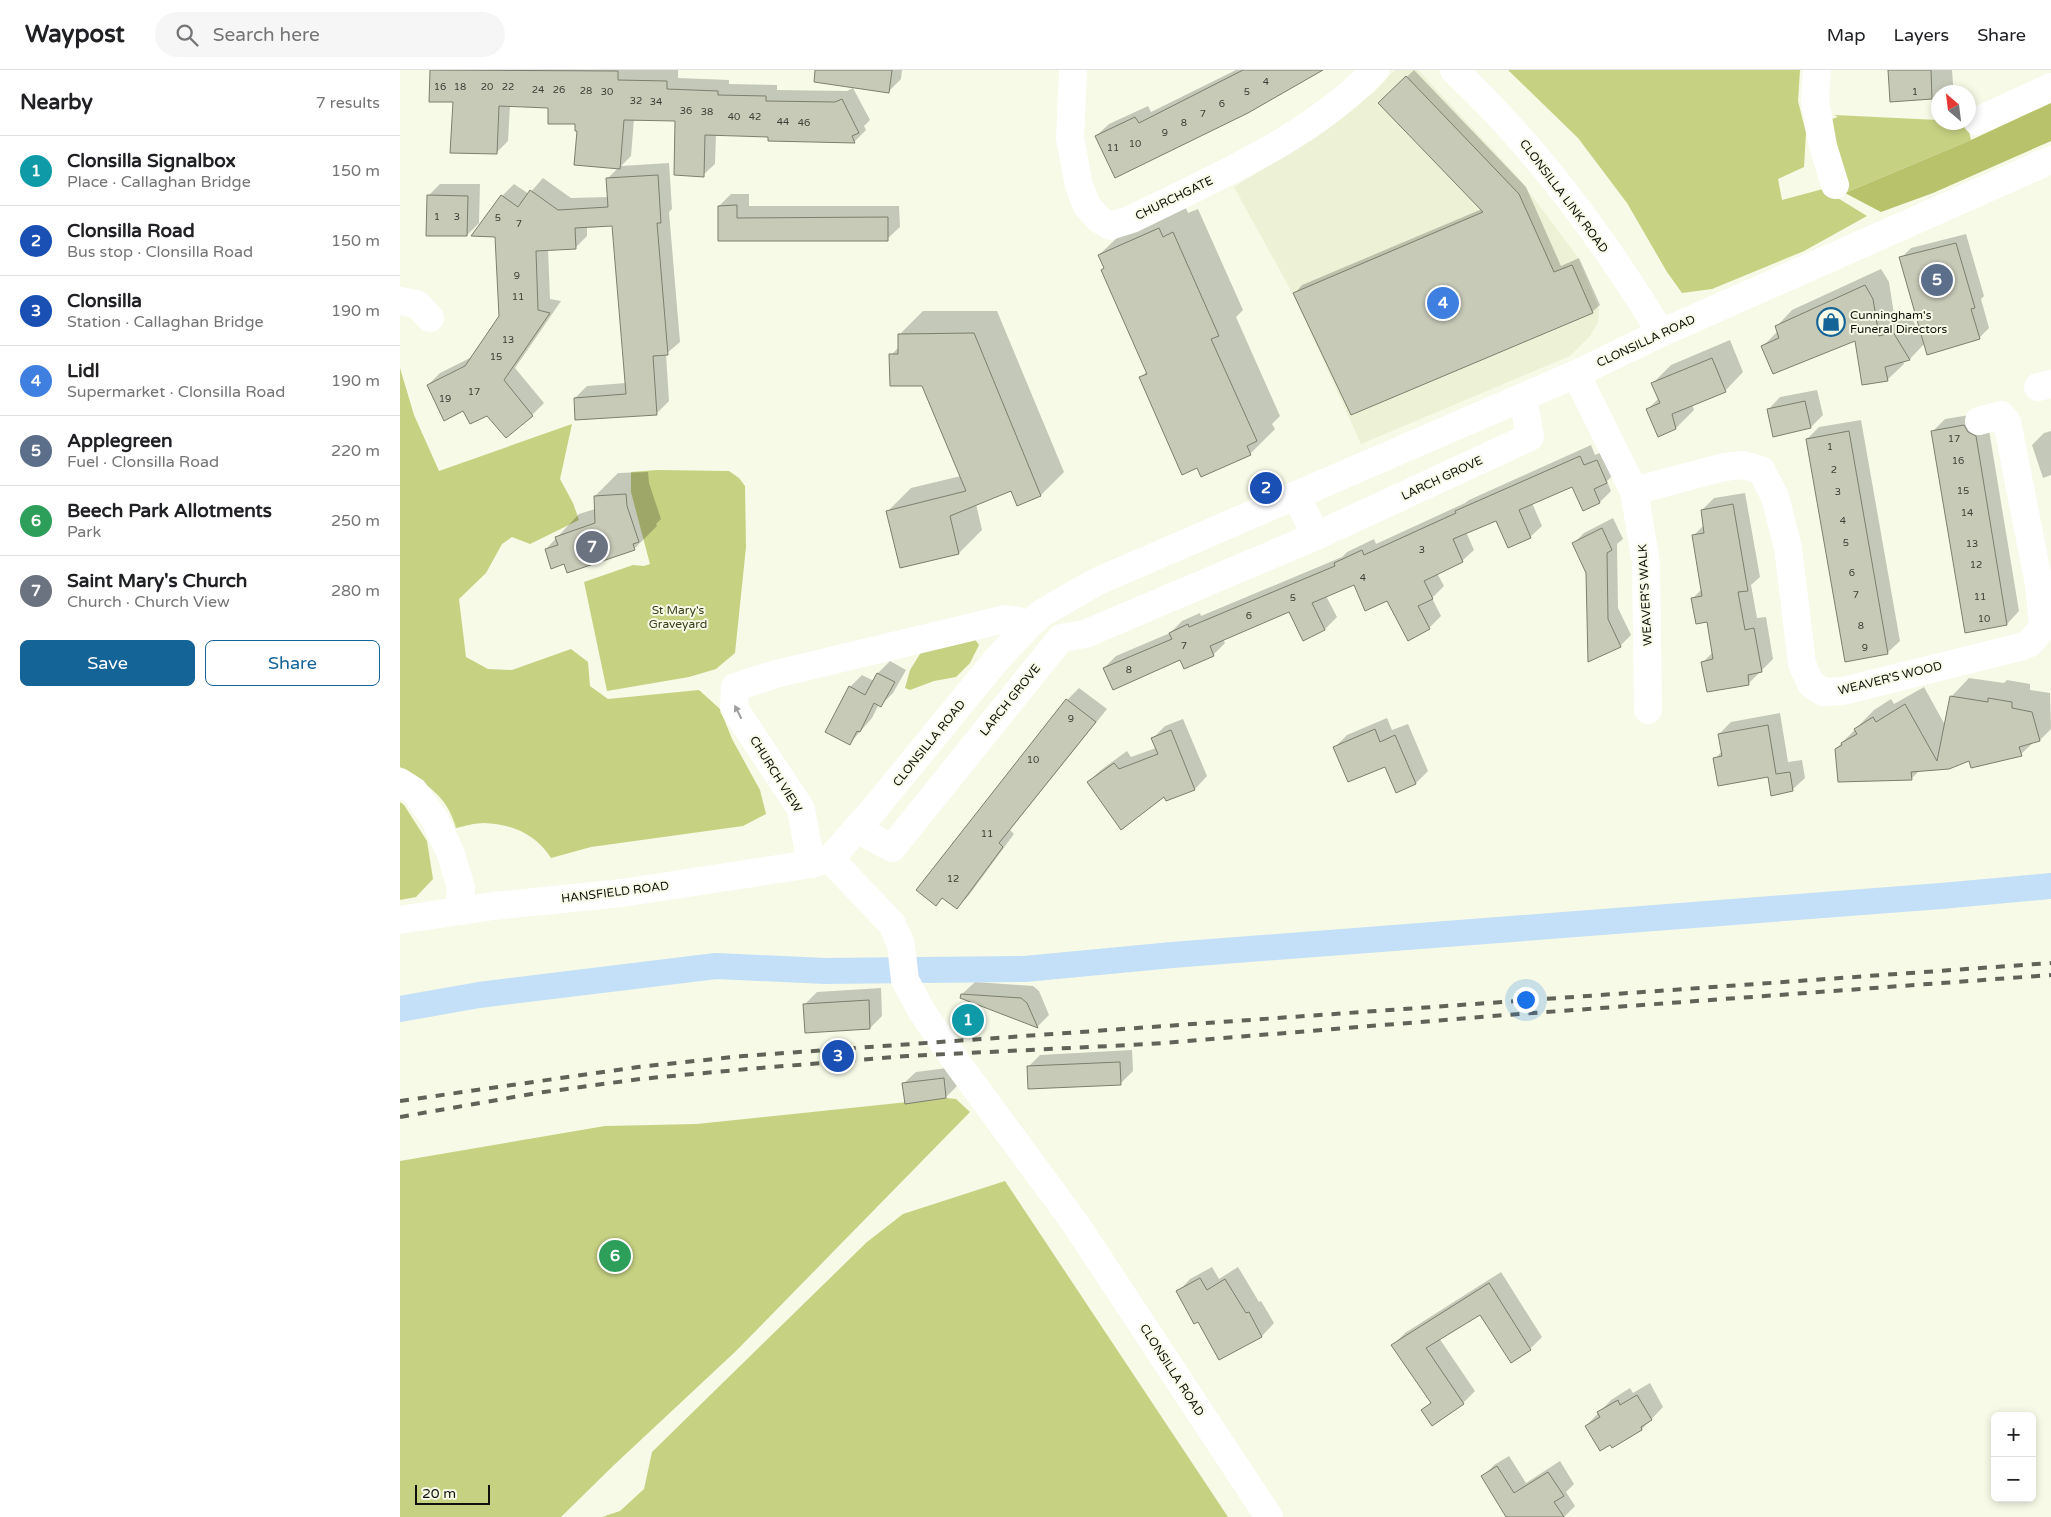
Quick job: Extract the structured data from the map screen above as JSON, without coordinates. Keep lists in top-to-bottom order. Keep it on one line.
{"streets":{"street":["CLONSILLA LINK ROAD","CHURCHGATE","CLONSILLA ROAD","LARCH GROVE","WEAVER'S WALK","WEAVER'S WOOD","CHURCH VIEW","HANSFIELD ROAD"]},"crossings":[["CLONSILLA LINK ROAD","CLONSILLA ROAD"],["CLONSILLA ROAD","LARCH GROVE"],["CLONSILLA ROAD","WEAVER'S WALK"],["CLONSILLA ROAD","CHURCH VIEW"],["CLONSILLA ROAD","HANSFIELD ROAD"],["WEAVER'S WALK","WEAVER'S WOOD"],["CHURCH VIEW","HANSFIELD ROAD"]],"parks":["St Mary's Graveyard"],"places":{"shop":["Cunningham's Funeral Directors"]},"house_numbers":["4","16","18","20","22","24","26","28","30","5","1","32","34","6","36","38","7","40","42","44","46","8","9","10","11","1","3","5","7","9","11","13","15","17","19","17","1","16","2","15","3","14","4","5","13","3","12","6","4","7","11","5","6","10","8","7","9","8","9","10","11","12"],"scale_bar":"20 m","north":"top left","page":{"header":"Waypost","search":"Search here","nav":["Map","Layers","Share"],"heading":["Nearby","7 results"],"list":[{"mark":"1","name":"Clonsilla Signalbox","note":"Place · Callaghan Bridge","value":"150 m"},{"mark":"2","name":"Clonsilla Road","note":"Bus stop · Clonsilla Road","value":"150 m"},{"mark":"3","name":"Clonsilla","note":"Station · Callaghan Bridge","value":"190 m"},{"mark":"4","name":"Lidl","note":"Supermarket · Clonsilla Road","value":"190 m"},{"mark":"5","name":"Applegreen","note":"Fuel · Clonsilla Road","value":"220 m"},{"mark":"6","name":"Beech Park Allotments","note":"Park","value":"250 m"},{"mark":"7","name":"Saint Mary's Church","note":"Church · Church View","value":"280 m"}],"pins":["5","4","2","7","1","3","6"],"buttons":["Save","Share"],"map_buttons":["+","−"],"scale":"20 m"}}
